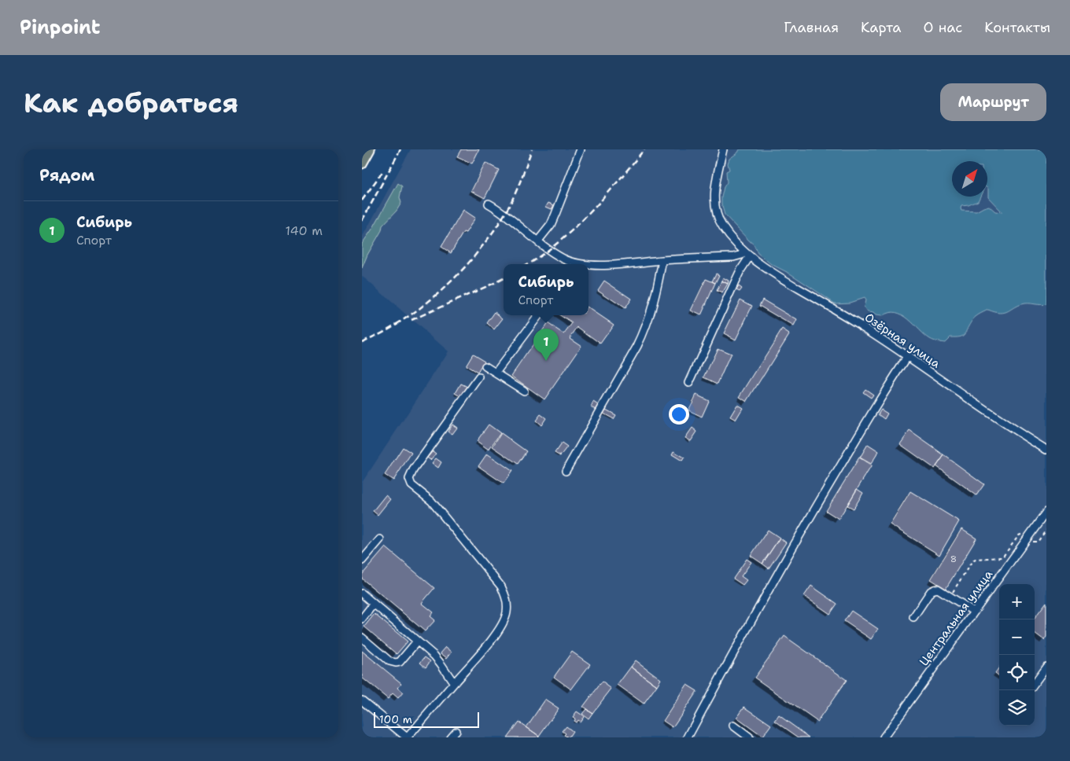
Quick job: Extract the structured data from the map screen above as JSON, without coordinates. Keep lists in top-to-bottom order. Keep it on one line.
{"streets":{"street":["Озёрная улица","Центральная улица"]},"house_numbers":["8"],"scale_bar":"100 m","north":"top right","page":{"header":"Pinpoint","nav":["Главная","Карта","О нас","Контакты"],"buttons":"Маршрут","title":"Как добраться","heading":"Рядом","list":[{"mark":"1","name":"Сибирь","note":"Спорт","value":"140 m"}],"popup":["Сибирь","Спорт"],"pins":"1","map_buttons":["+","−"],"scale":"100 m"}}
